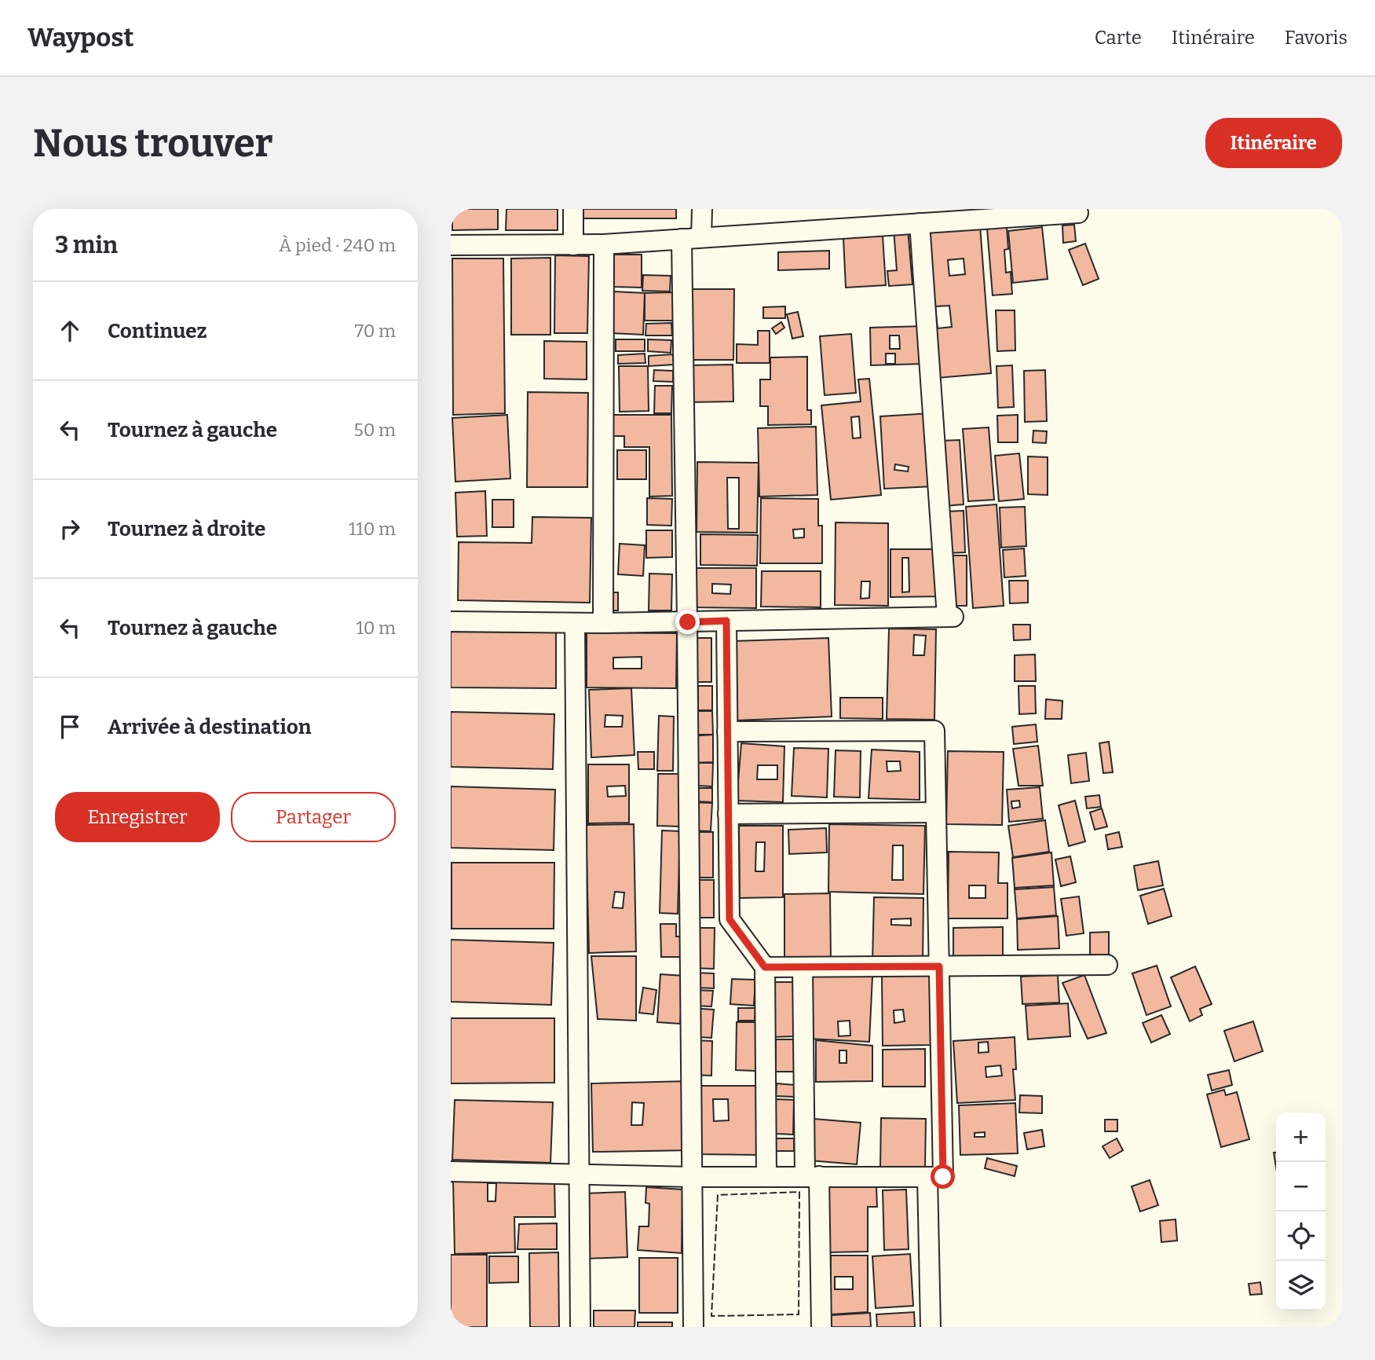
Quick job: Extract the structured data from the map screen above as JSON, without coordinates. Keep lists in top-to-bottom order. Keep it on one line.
{"page":{"header":"Waypost","nav":["Carte","Itinéraire","Favoris"],"buttons":["Itinéraire",["Enregistrer","Partager"]],"title":"Nous trouver","heading":["3 min","À pied · 240 m"],"list":[["Continuez","70 m"],["Tournez à gauche","50 m"],["Tournez à droite","110 m"],["Tournez à gauche","10 m"],"Arrivée à destination"],"map_buttons":["+","−"]}}
